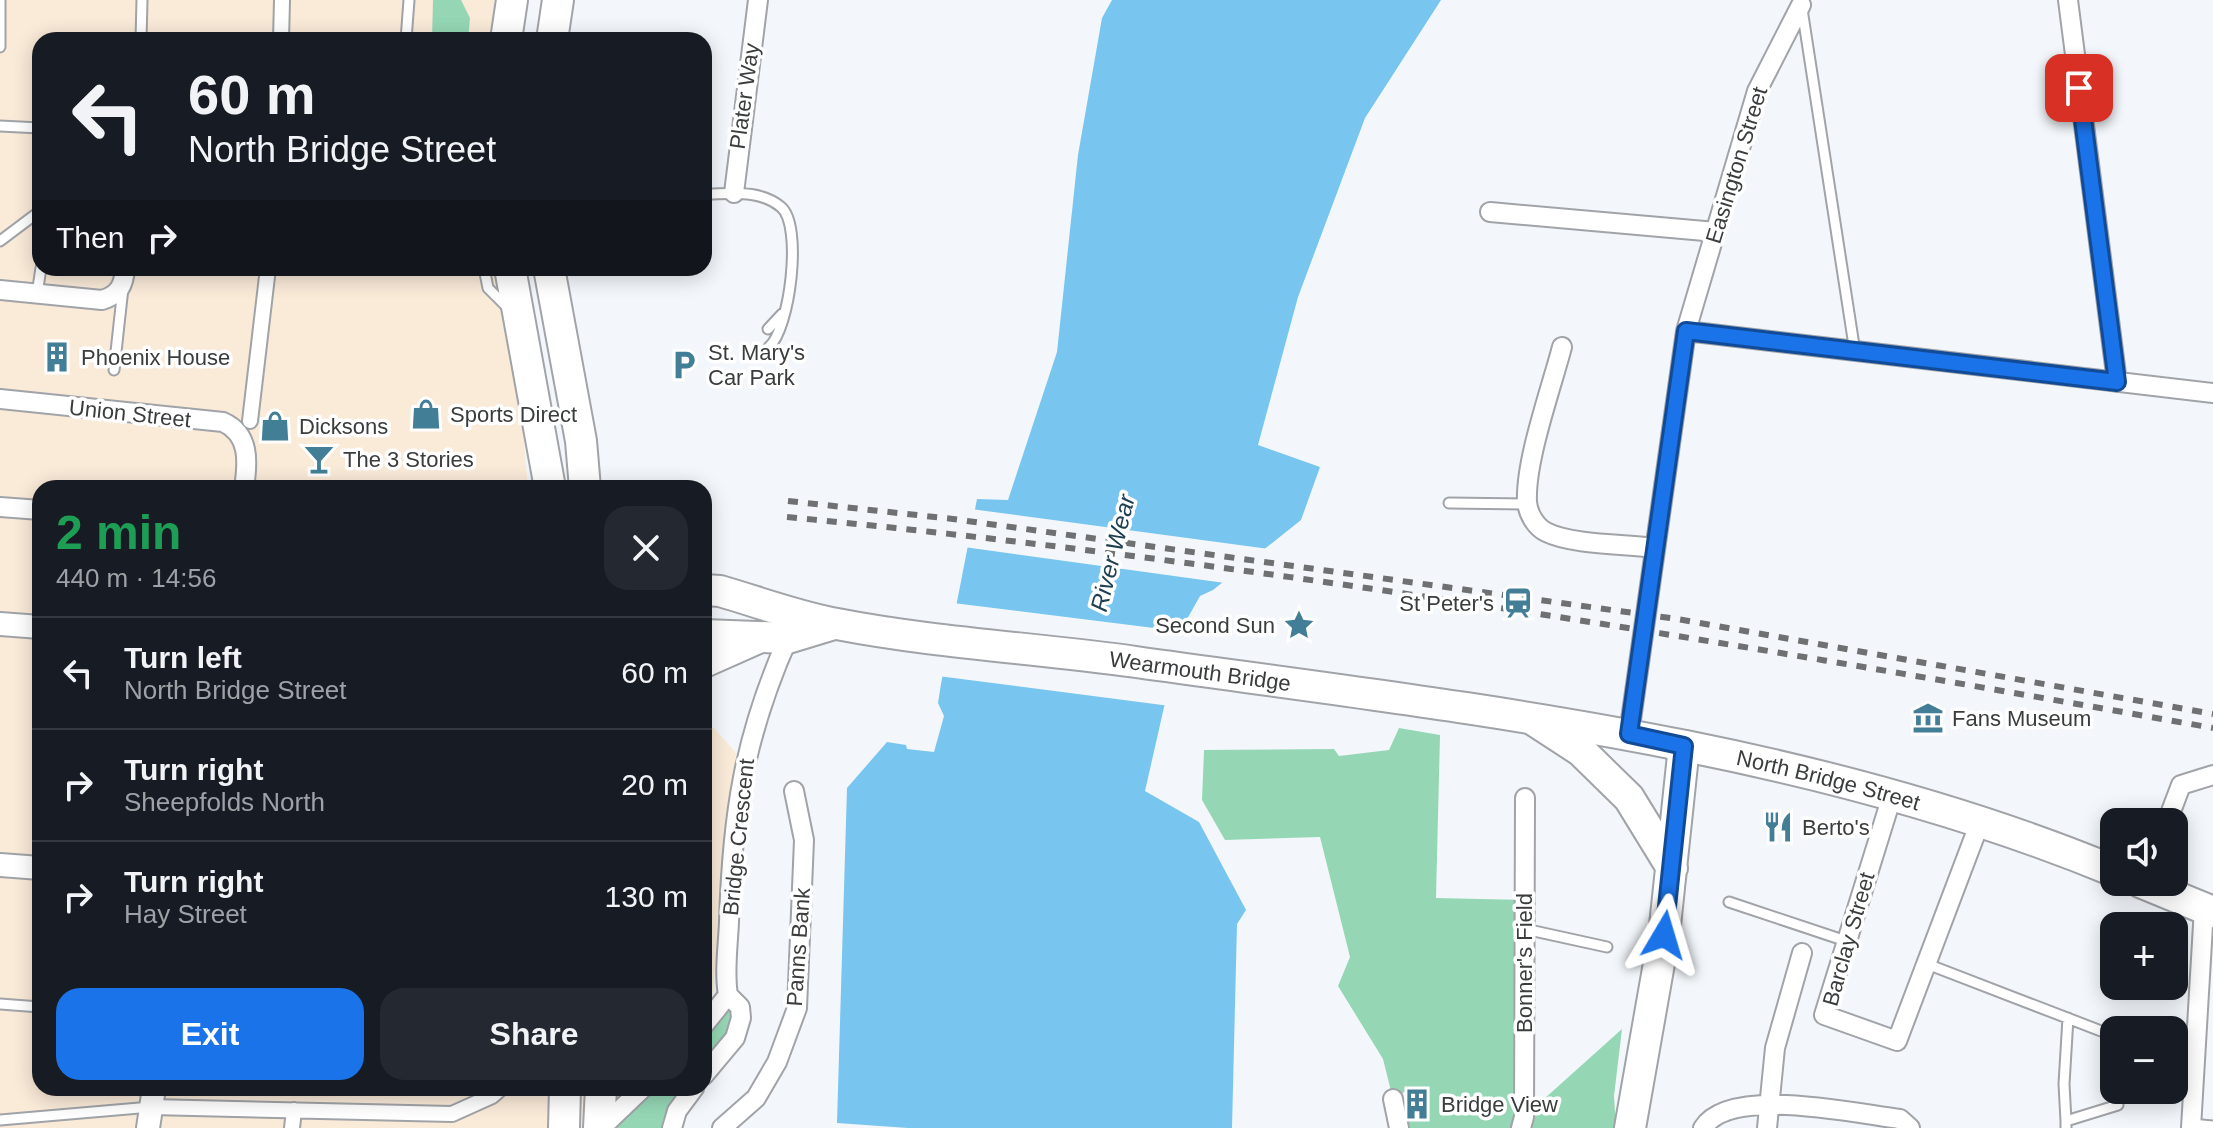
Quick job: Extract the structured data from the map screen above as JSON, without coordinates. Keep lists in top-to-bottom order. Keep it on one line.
{"streets":{"main road":["Wearmouth Bridge","North Bridge Street"],"street":["Plater Way","Easington Street","Union Street","Bridge Crescent","Barclay Street","Panns Bank","Bonner's Field"]},"crossings":[["Easington Street","North Bridge Street"],["Wearmouth Bridge","North Bridge Street"],["North Bridge Street","Barclay Street"]],"water":["River Wear"],"places":{"building":["Phoenix House","Bridge View"],"parking":["St. Mary's Car Park"],"shop":["Sports Direct","Dicksons"],"bar":["The 3 Stories"],"station":["St Peter's"],"place":["Second Sun"],"museum":["Fans Museum"],"restaurant":["Berto's"]},"page":{"turn":["60 m","North Bridge Street"],"then":"Then","heading":["2 min","440 m · 14:56"],"list":[{"name":"Turn left","note":"North Bridge Street","value":"60 m"},{"name":"Turn right","note":"Sheepfolds North","value":"20 m"},{"name":"Turn right","note":"Hay Street","value":"130 m"}],"map_buttons":["+","−"],"buttons":["Exit","Share"]}}
